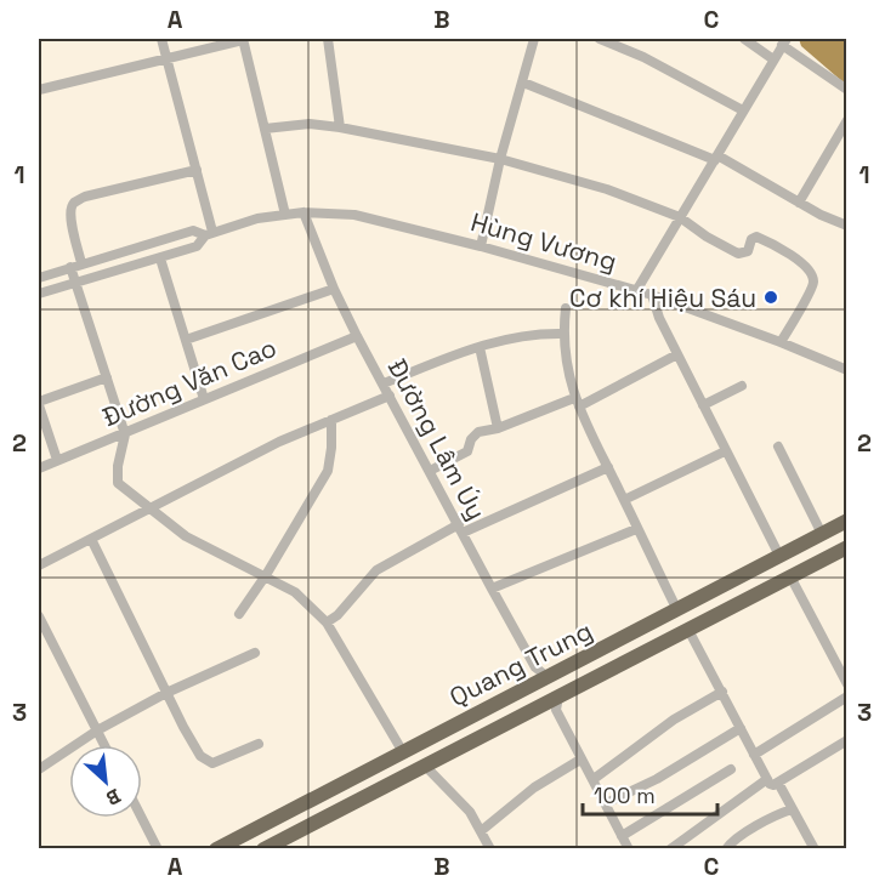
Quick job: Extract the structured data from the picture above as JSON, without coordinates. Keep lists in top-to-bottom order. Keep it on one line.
{"streets":{"highway":["Quang Trung"],"street":["Hùng Vương","Đường Văn Cao","Đường Lâm Úy"]},"crossings":[["Hùng Vương","Đường Lâm Úy"],["Đường Văn Cao","Đường Lâm Úy"],["Đường Lâm Úy","Quang Trung"]],"places":["Cơ khí Hiệu Sáu"],"scale_bar":"100 m","north":"bottom right","grid":{"columns":["A","B","C"],"rows":["1","2","3"]}}
